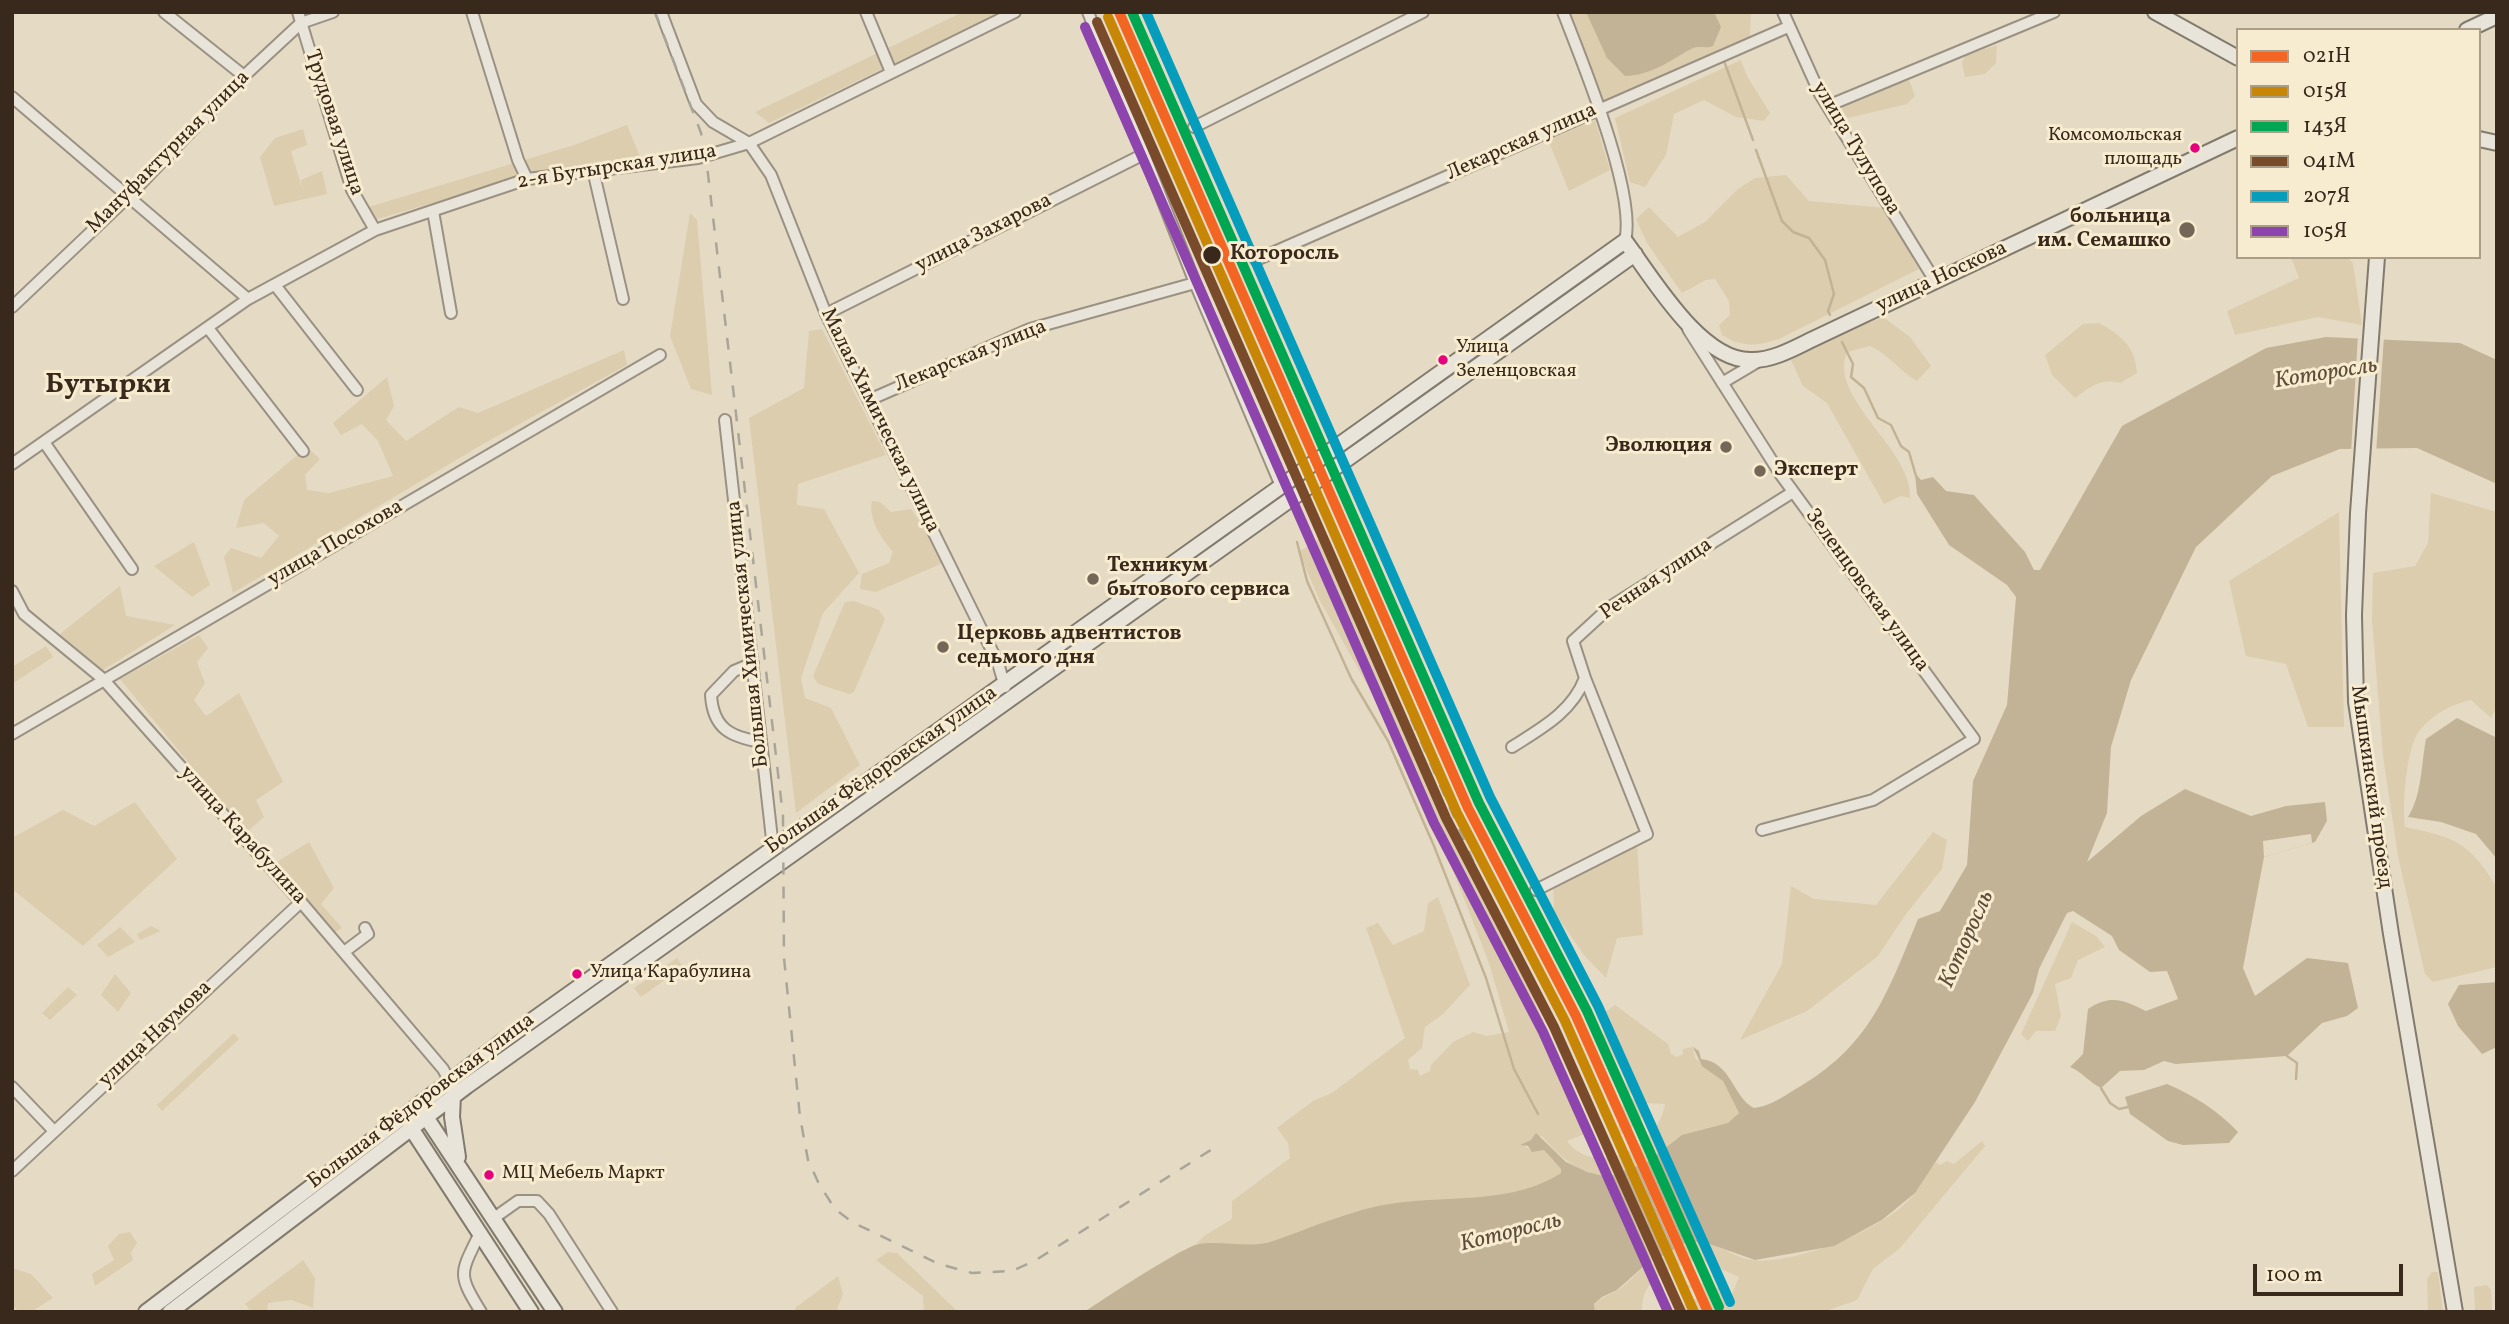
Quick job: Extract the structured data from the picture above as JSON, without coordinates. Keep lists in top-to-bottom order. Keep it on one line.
{"streets":{"main road":["улица Носкова","Зеленцовская улица","Большая Фёдоровская улица","Мышкинский проезд"],"street":["Трудовая улица","Лекарская улица","улица Тулупова","Мануфактурная улица","2-я Бутырская улица","улица Захарова","Малая Химическая улица","улица Посохова","Речная улица","Большая Химическая улица","улица Карабулина","улица Наумова"]},"crossings":[["Трудовая улица","Мануфактурная улица"],["Трудовая улица","2-я Бутырская улица"],["Лекарская улица","улица Тулупова"],["Лекарская улица","Малая Химическая улица"],["улица Тулупова","улица Носкова"],["2-я Бутырская улица","Малая Химическая улица"],["улица Захарова","Малая Химическая улица"],["улица Носкова","Зеленцовская улица"],["Малая Химическая улица","Большая Фёдоровская улица"],["улица Посохова","улица Карабулина"],["Речная улица","Зеленцовская улица"],["Зеленцовская улица","Большая Фёдоровская улица"],["Большая Химическая улица","Большая Фёдоровская улица"],["Большая Фёдоровская улица","улица Карабулина"],["улица Карабулина","улица Наумова"]],"districts":["Бутырки"],"water":["Которосль"],"places":["Комсомольская площадь","больница им. Семашко","Которосль","Улица Зеленцовская","Эволюция","Эксперт","Техникум бытового сервиса","Церковь адвентистов седьмого дня","Улица Карабулина","МЦ Мебель Маркт"],"lines":["transit line 021Н","transit line 143Я","transit line 207Я","transit line 015Я","transit line 041М","transit line 105Я"],"legend":["021Н","015Я","143Я","041М","207Я","105Я"],"scale_bar":"100 m"}
